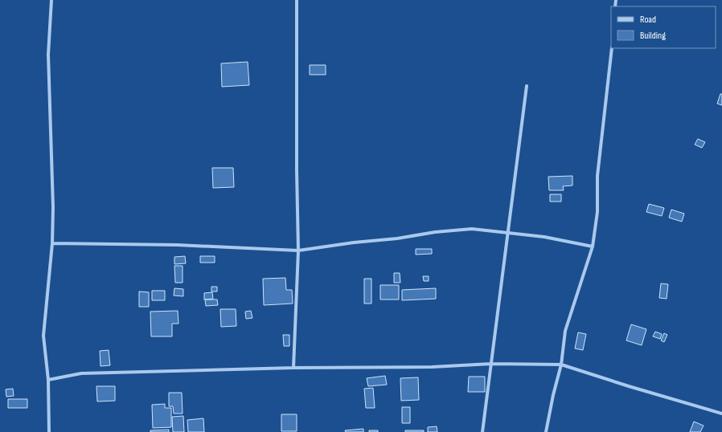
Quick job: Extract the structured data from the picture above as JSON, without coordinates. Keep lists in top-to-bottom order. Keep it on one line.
{"legend":["Road","Building"]}
